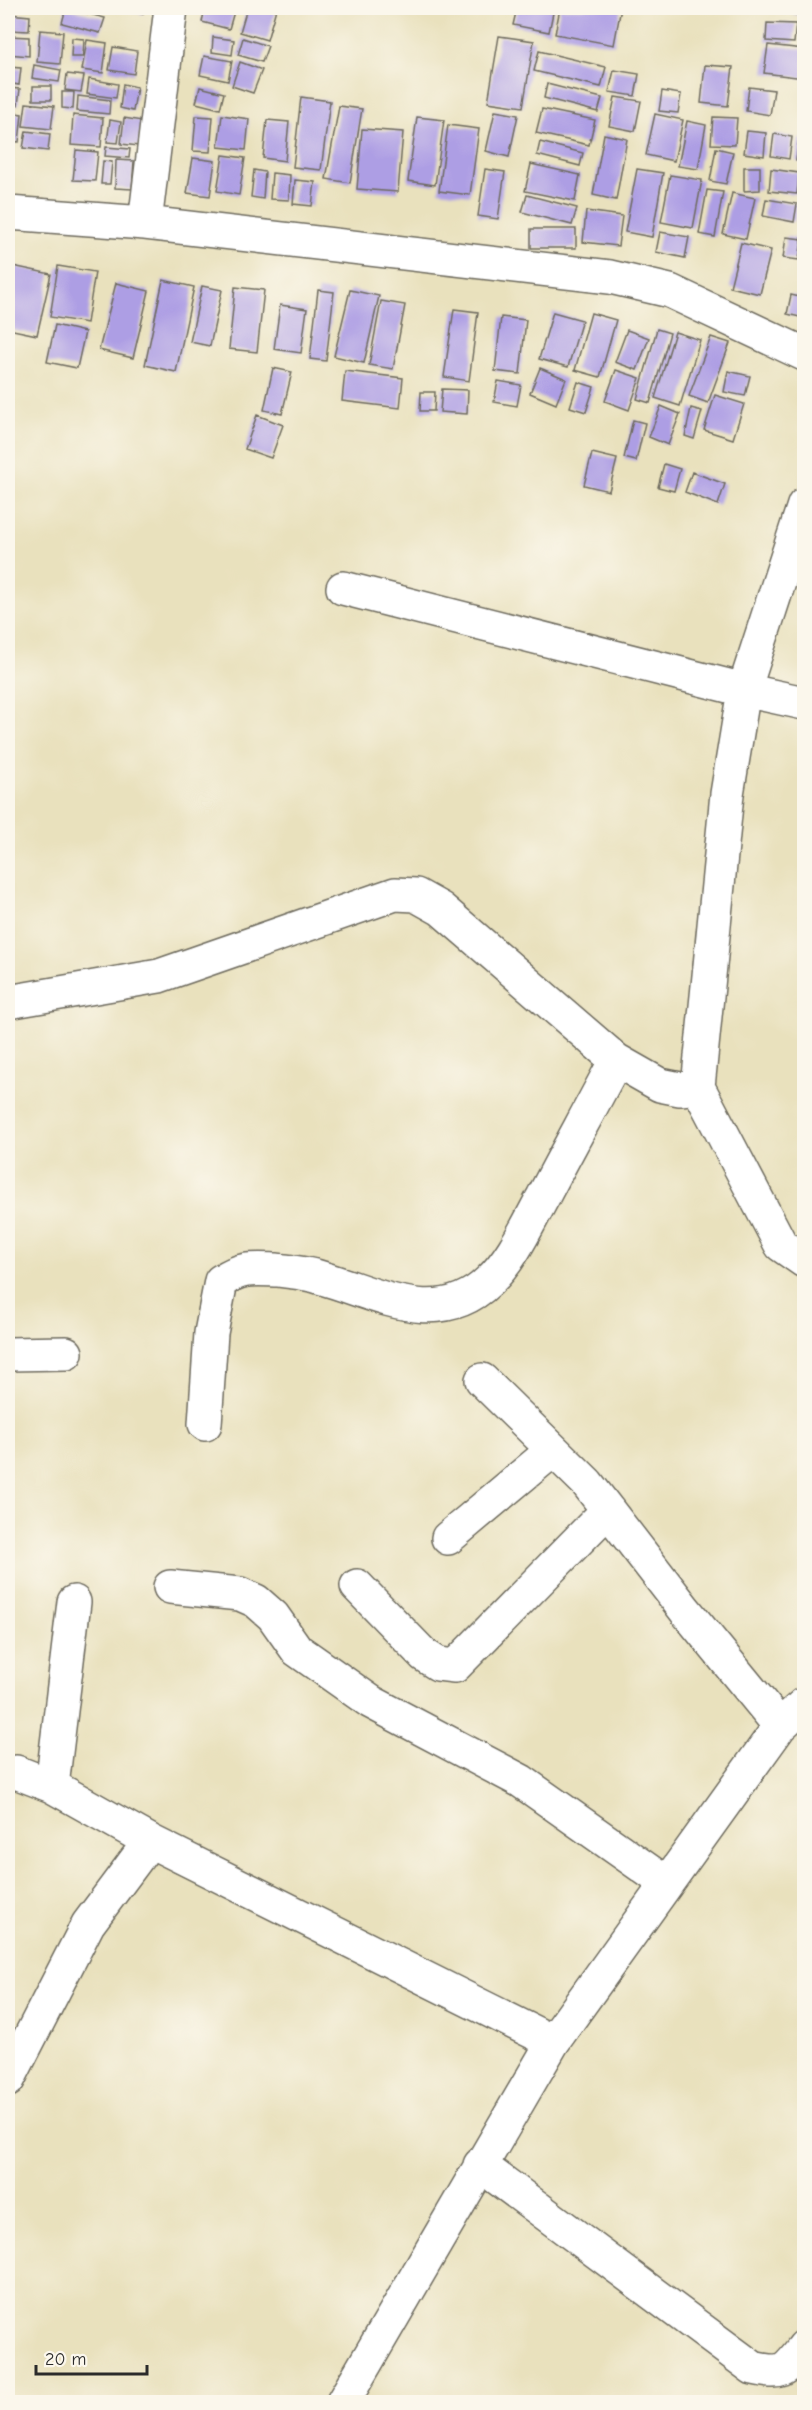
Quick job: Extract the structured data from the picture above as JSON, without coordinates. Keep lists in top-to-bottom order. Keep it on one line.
{"scale_bar":"20 m"}
